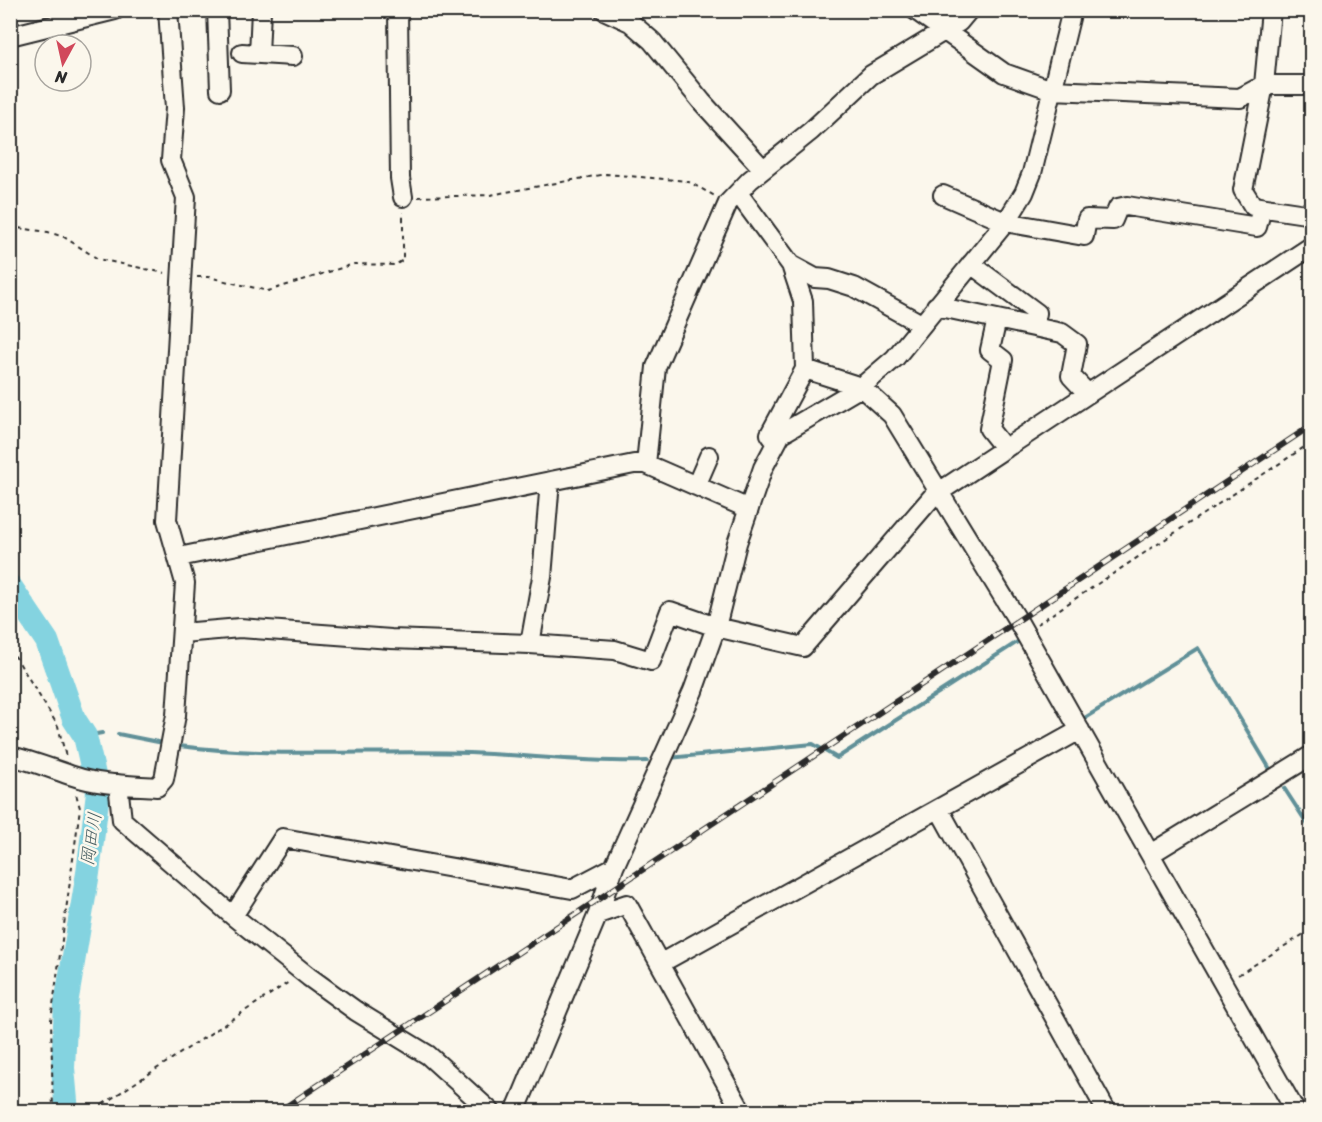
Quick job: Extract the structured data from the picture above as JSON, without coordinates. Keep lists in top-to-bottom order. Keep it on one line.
{"water":["岡田川"],"north":"bottom"}
